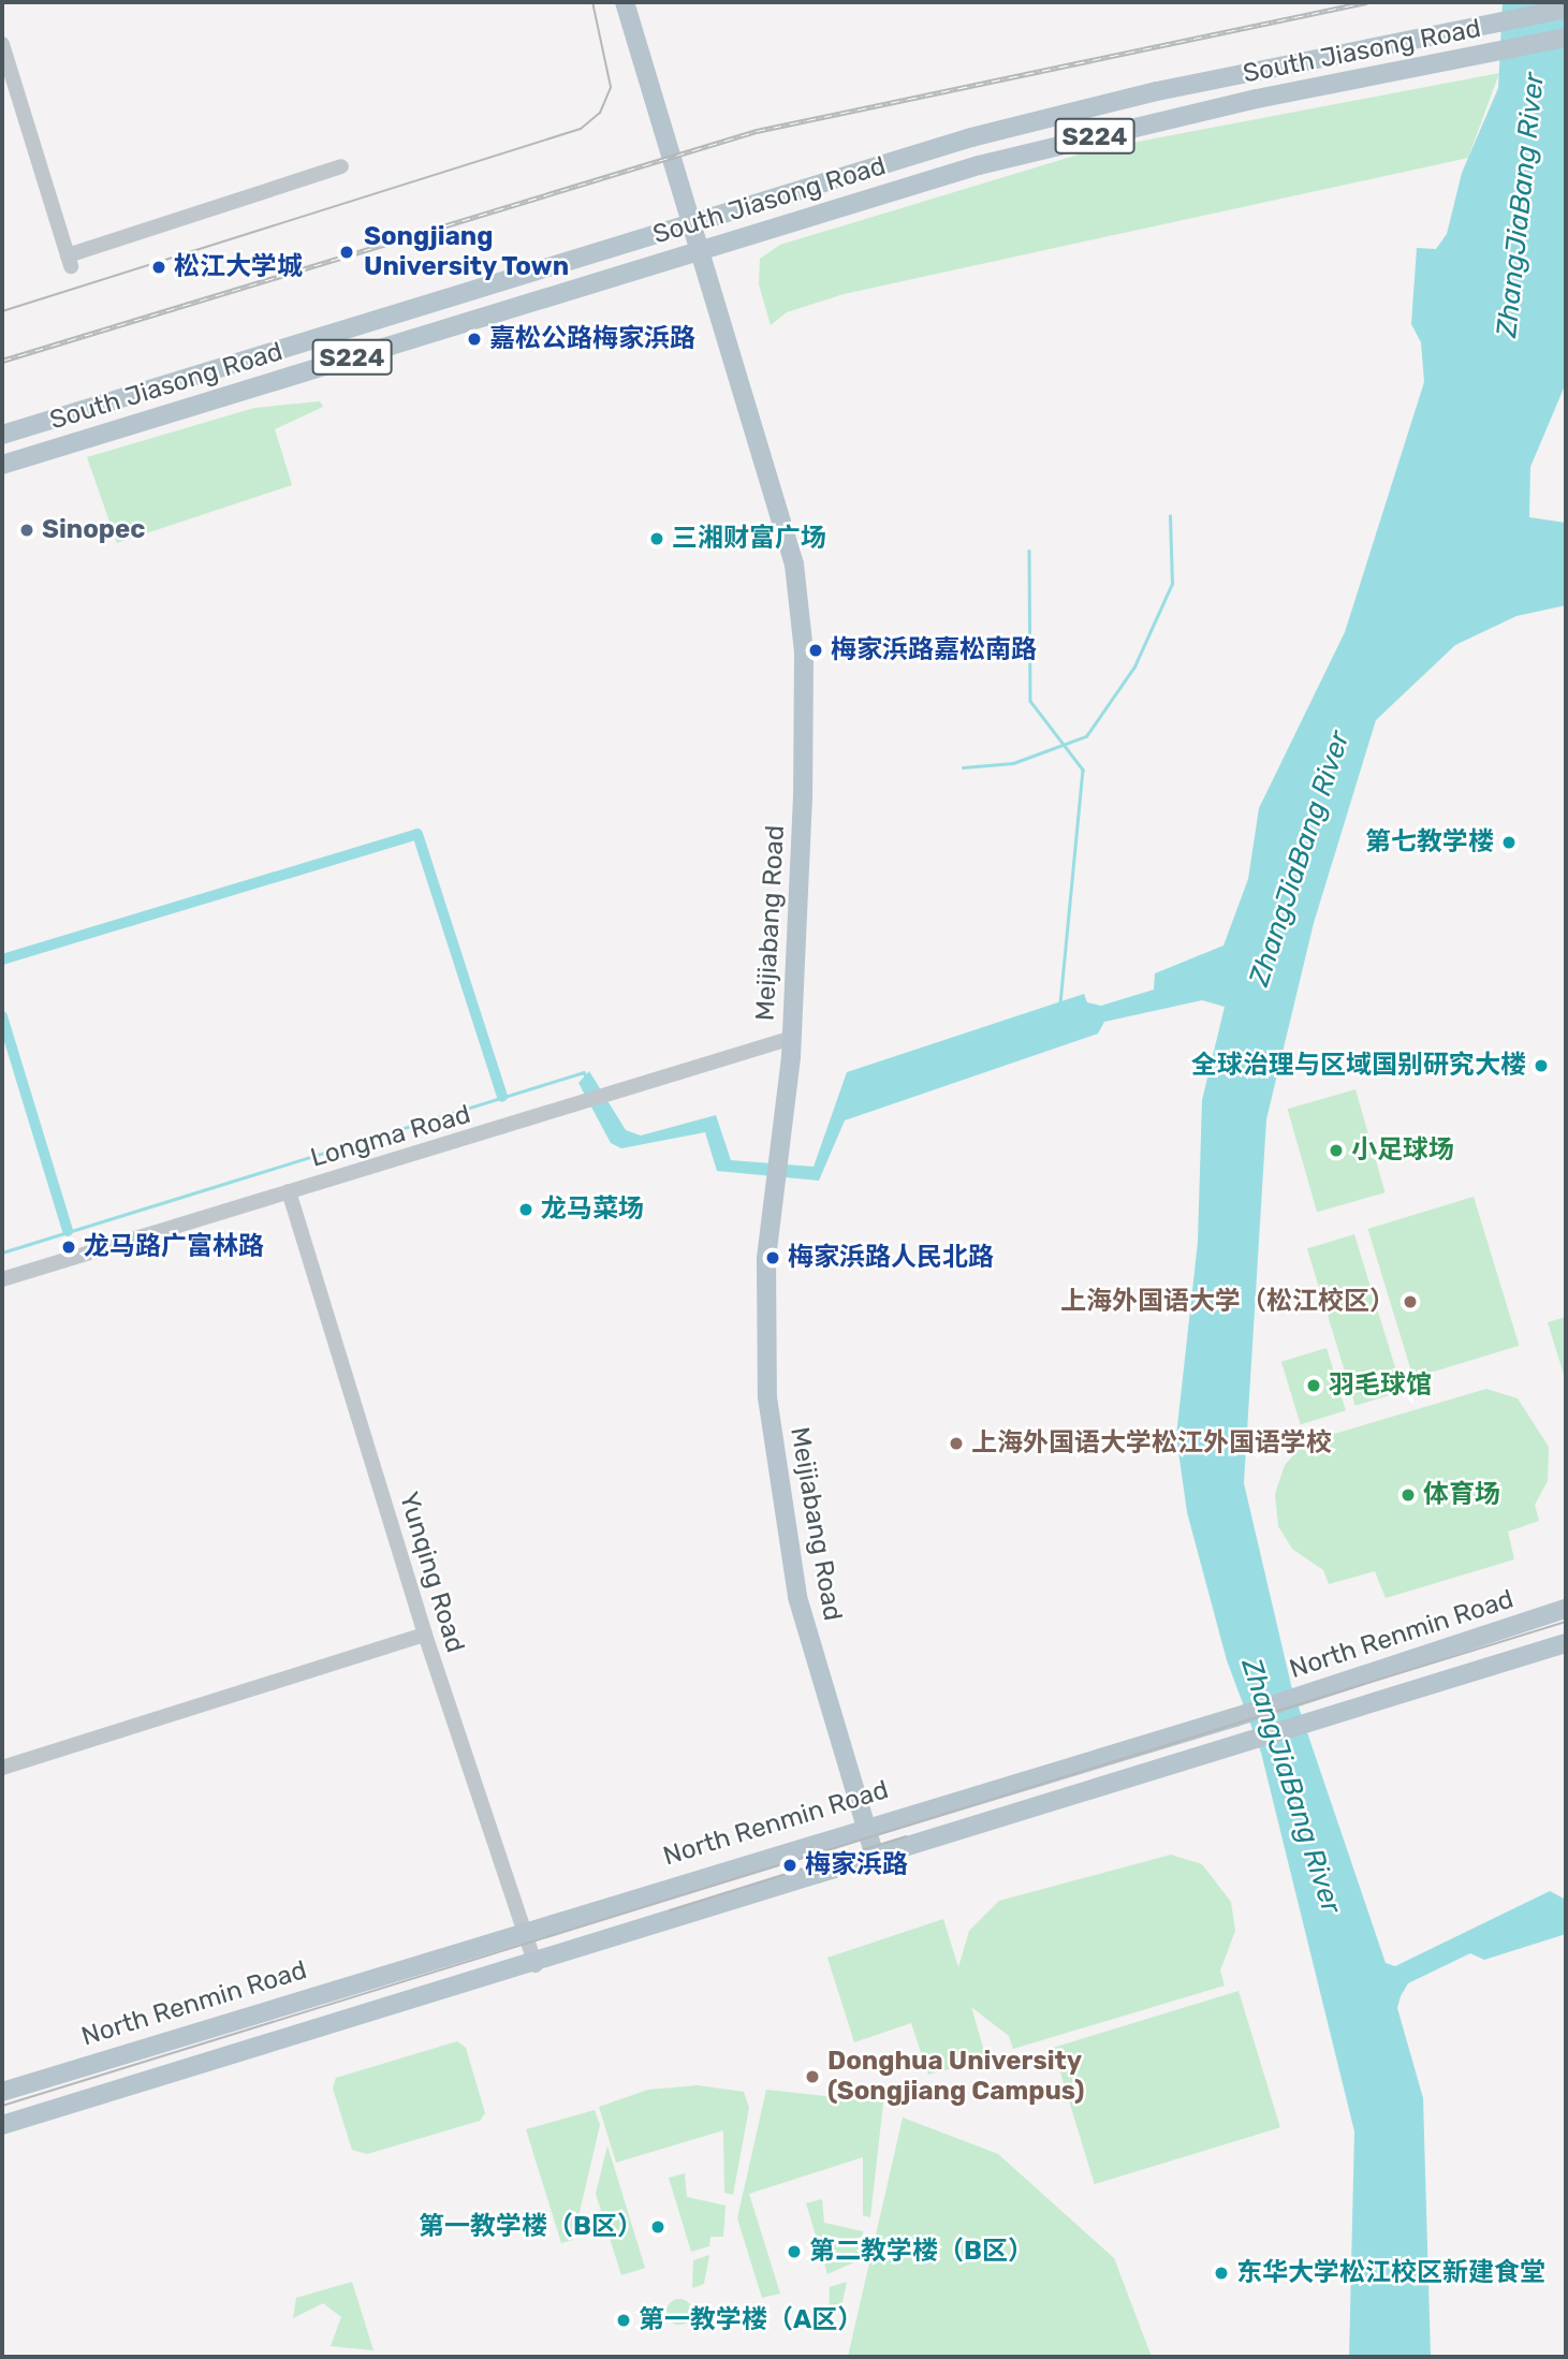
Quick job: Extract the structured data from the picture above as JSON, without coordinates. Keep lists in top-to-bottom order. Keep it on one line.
{"streets":{"main road":["South Jiasong Road","S224","Meijiabang Road","North Renmin Road"],"street":["Longma Road","Yunqing Road"]},"crossings":[["South Jiasong Road","Meijiabang Road"],["Meijiabang Road","Longma Road"],["Meijiabang Road","North Renmin Road"],["Longma Road","Yunqing Road"],["Yunqing Road","North Renmin Road"]],"water":["ZhangJiaBang River"],"places":["Songjiang University Town","松江大学城","嘉松公路梅家浜路","Sinopec","三湘财富广场","梅家浜路嘉松南路","第七教学楼","全球治理与区域国别研究大楼","小足球场","龙马菜场","龙马路广富林路","梅家浜路人民北路","上海外国语大学（松江校区）","羽毛球馆","上海外国语大学松江外国语学校","体育场","梅家浜路","Donghua University (Songjiang Campus)","第一教学楼（B区）","第二教学楼（B区）","东华大学松江校区新建食堂","第一教学楼（A区）"]}
